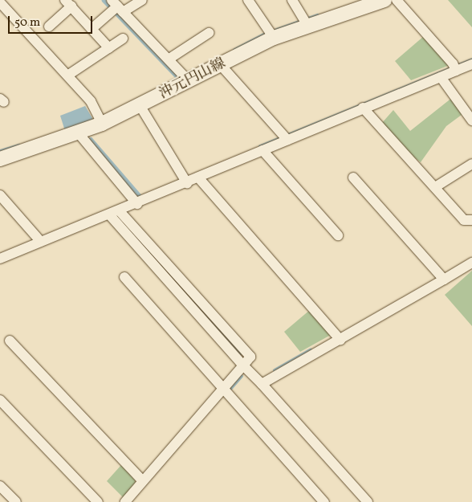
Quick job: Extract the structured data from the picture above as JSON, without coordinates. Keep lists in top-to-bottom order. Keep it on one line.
{"streets":{"main road":["沖元円山線"]},"scale_bar":"50 m"}
